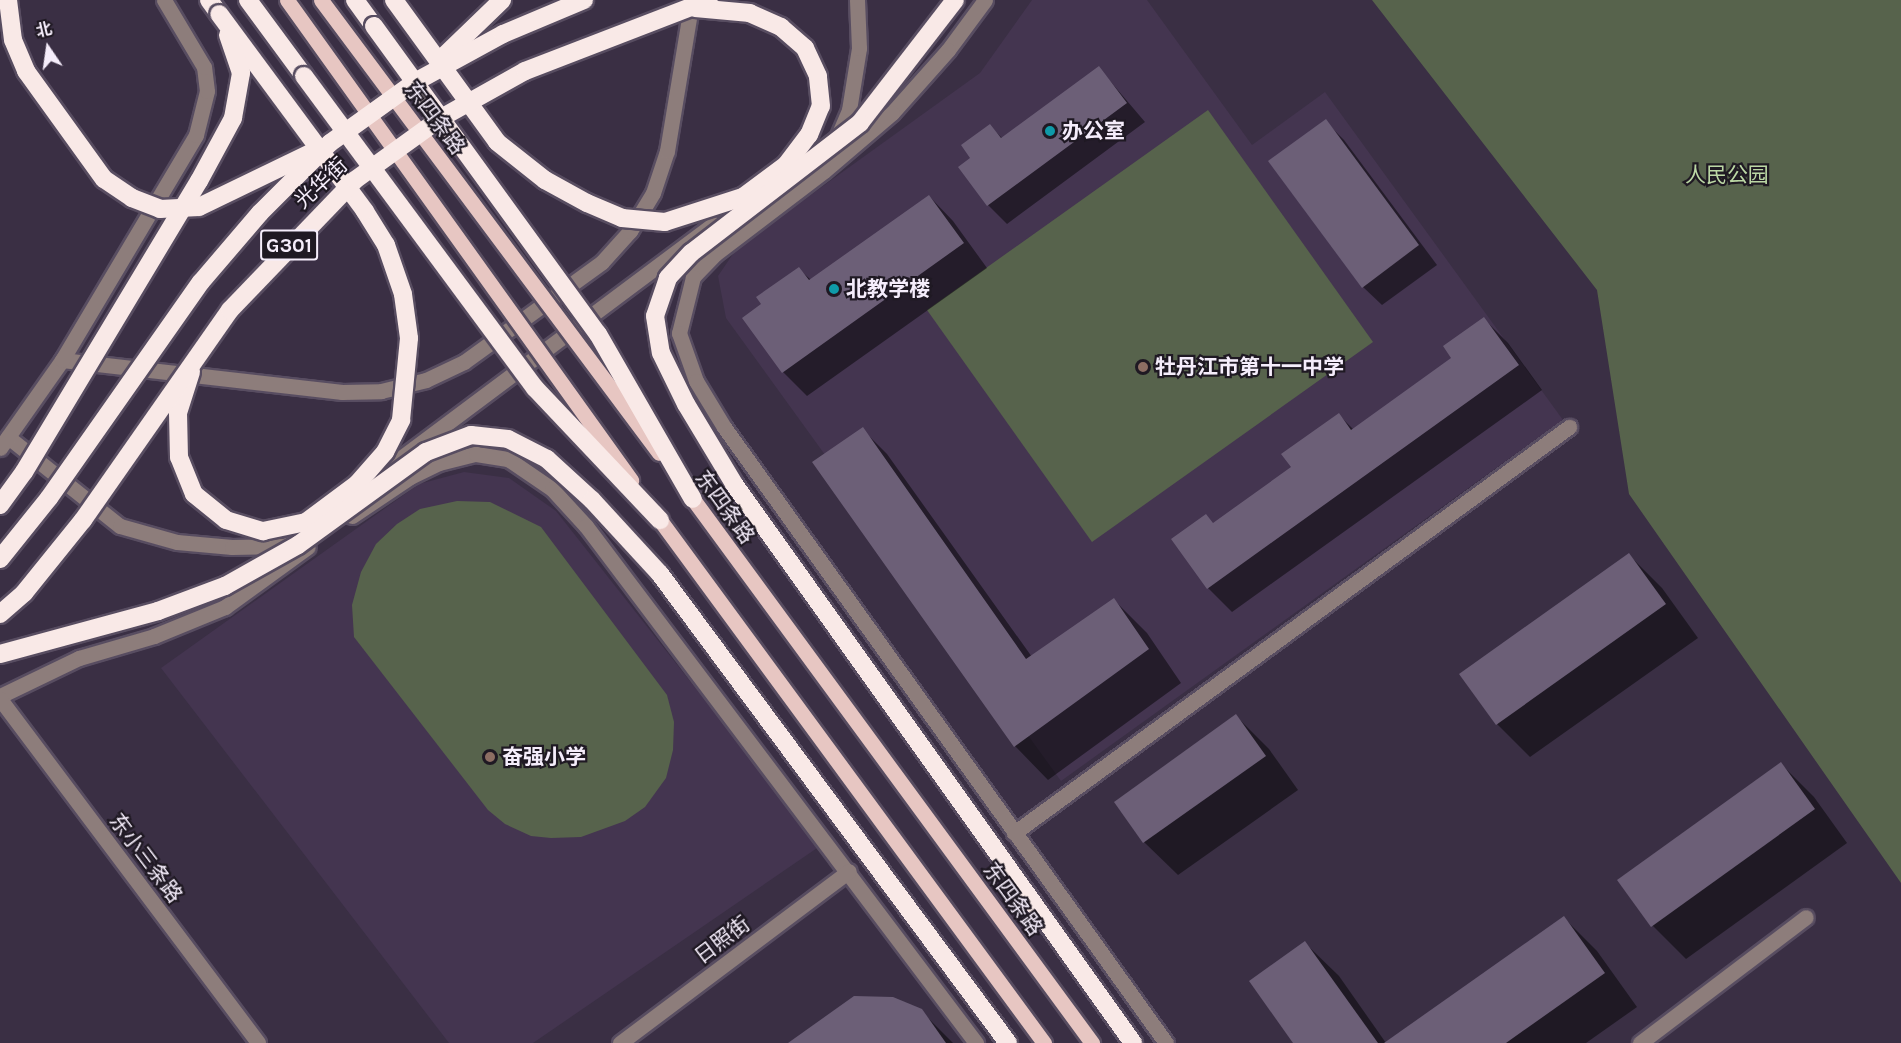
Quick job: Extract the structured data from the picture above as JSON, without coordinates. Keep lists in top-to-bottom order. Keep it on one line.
{"streets":{"highway":["光华街","G301"],"main road":["东四条路"],"street":["东小三条路","日照街"]},"parks":["人民公园"],"places":["办公室","北教学楼","牡丹江市第十一中学","奋强小学"],"north":"top"}
